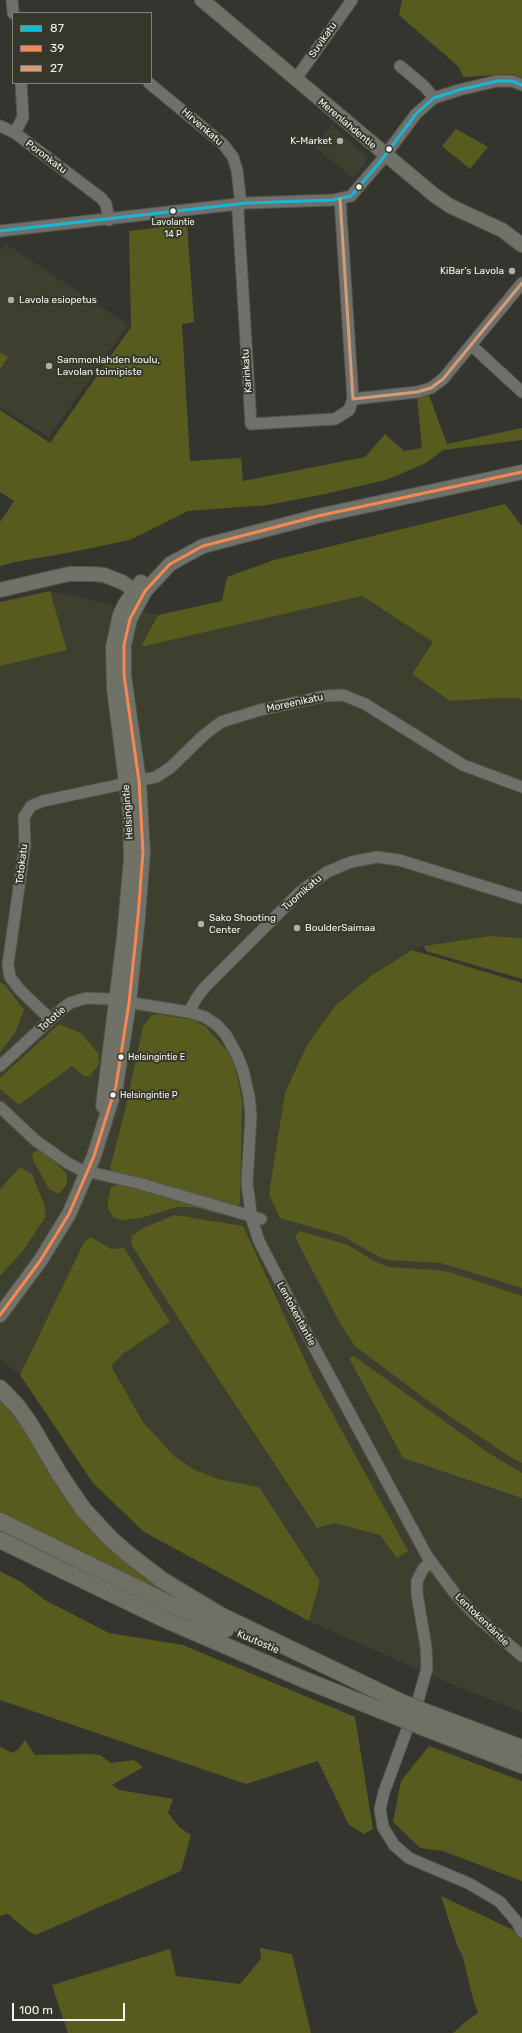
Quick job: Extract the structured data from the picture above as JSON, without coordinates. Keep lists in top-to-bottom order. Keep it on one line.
{"streets":{"highway":["Kuutostie"],"main road":["Merenlahdentie","Helsingintie"],"street":["Suvikatu","Hirvenkatu","Poronkatu","Karinkatu","Moreenikatu","Totokatu","Tuomikatu","Tototie","Lentokentäntie"]},"crossings":[["Suvikatu","Merenlahdentie"],["Hirvenkatu","Karinkatu"],["Moreenikatu","Helsingintie"],["Moreenikatu","Totokatu"],["Helsingintie","Totokatu"],["Helsingintie","Tototie"],["Helsingintie","Lentokentäntie"],["Totokatu","Tototie"],["Tuomikatu","Lentokentäntie"],["Tototie","Lentokentäntie"]],"places":["K-Market","Lavolantie 14 P","KiBar's Lavola","Lavola esiopetus","Sammonlahden koulu, Lavolan toimipiste","Sako Shooting Center","BoulderSaimaa","Helsingintie E","Helsingintie P"],"lines":["transit line 87","transit line 27","transit line 39"],"legend":["87","39","27"],"scale_bar":"100 m"}
